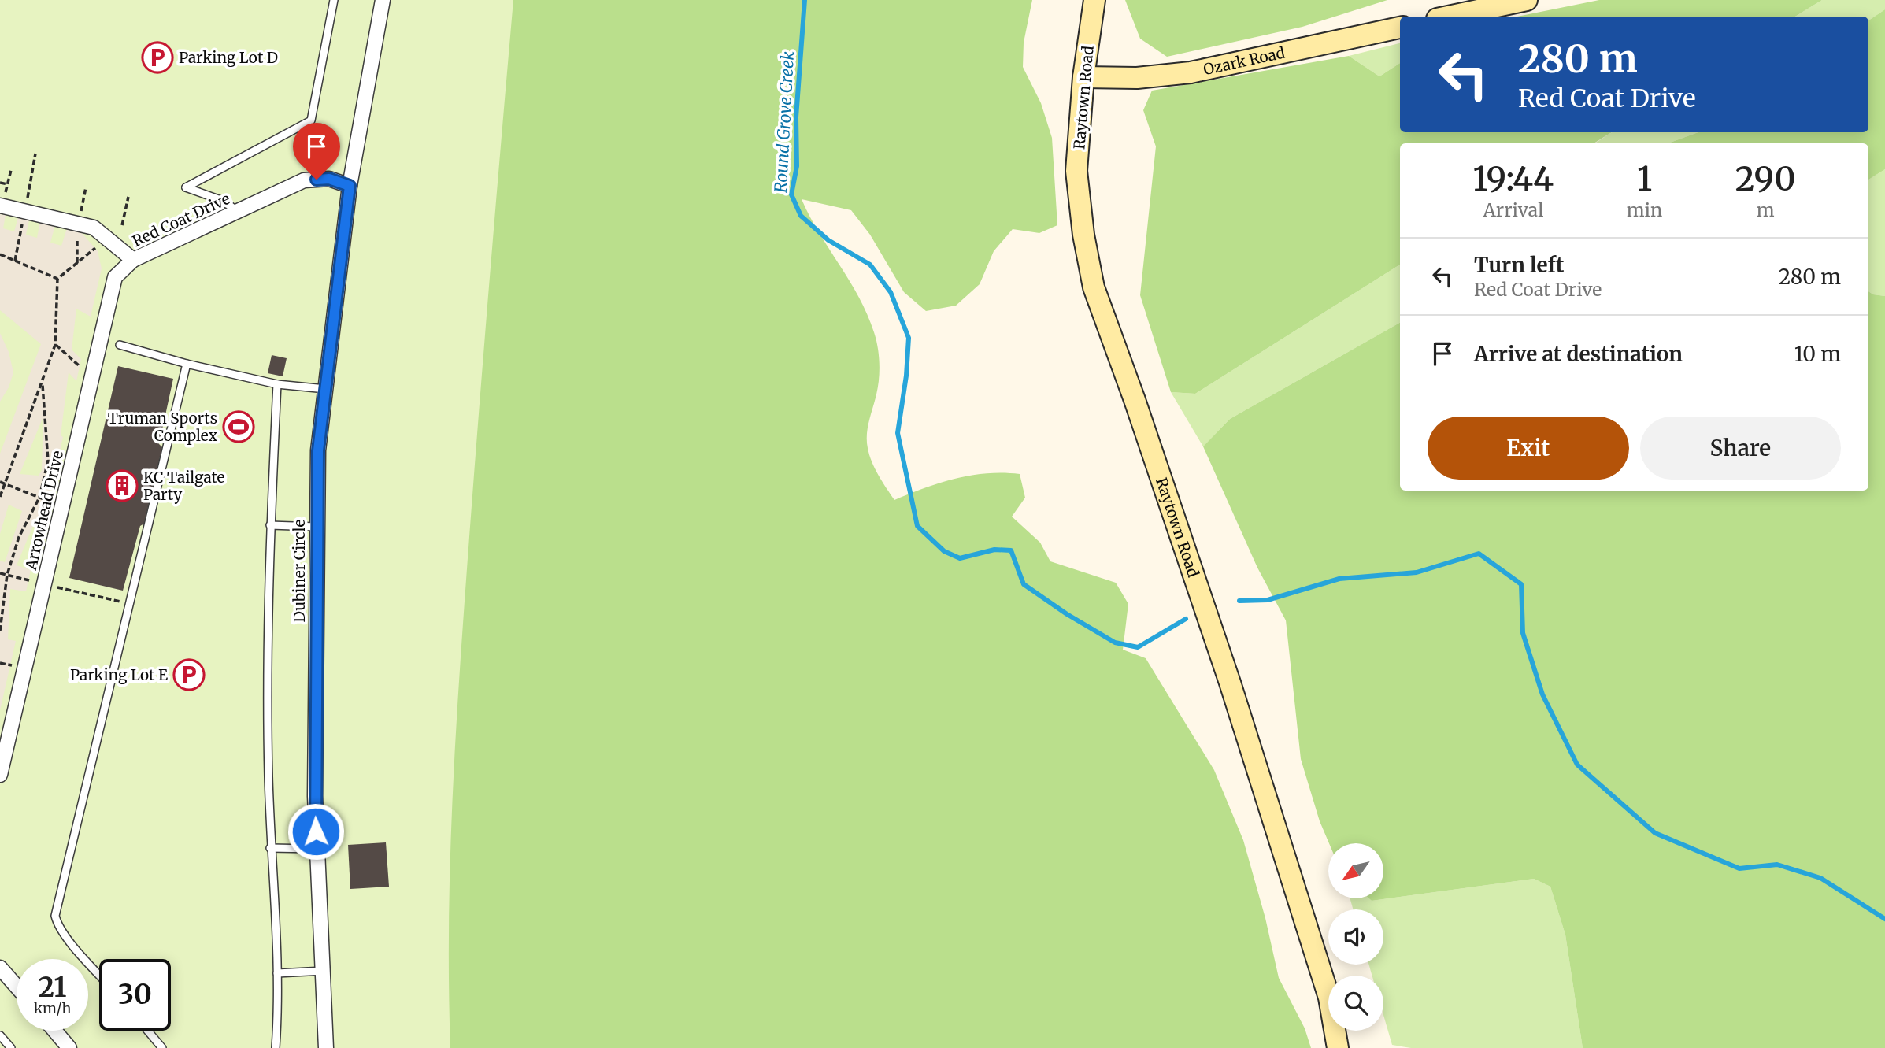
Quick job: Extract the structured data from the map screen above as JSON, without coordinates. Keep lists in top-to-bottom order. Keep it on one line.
{"streets":{"main road":["Ozark Road","Raytown Road"],"street":["Red Coat Drive","Arrowhead Drive","Dubiner Circle"]},"crossings":[["Ozark Road","Raytown Road"],["Red Coat Drive","Arrowhead Drive"],["Red Coat Drive","Dubiner Circle"]],"water":["Round Grove Creek"],"places":{"parking":["Parking Lot D","Parking Lot E"],"sports":["Truman Sports Complex"],"building":["KC Tailgate Party"]},"north":"bottom left","page":{"turn":["280 m","Red Coat Drive"],"eta":["19:44","Arrival","1","min","290","m"],"list":[{"name":"Turn left","note":"Red Coat Drive","value":"280 m"},{"name":"Arrive at destination","value":"10 m"}],"buttons":["Exit","Share"],"speed":"21 km/h","limit":"30"}}
